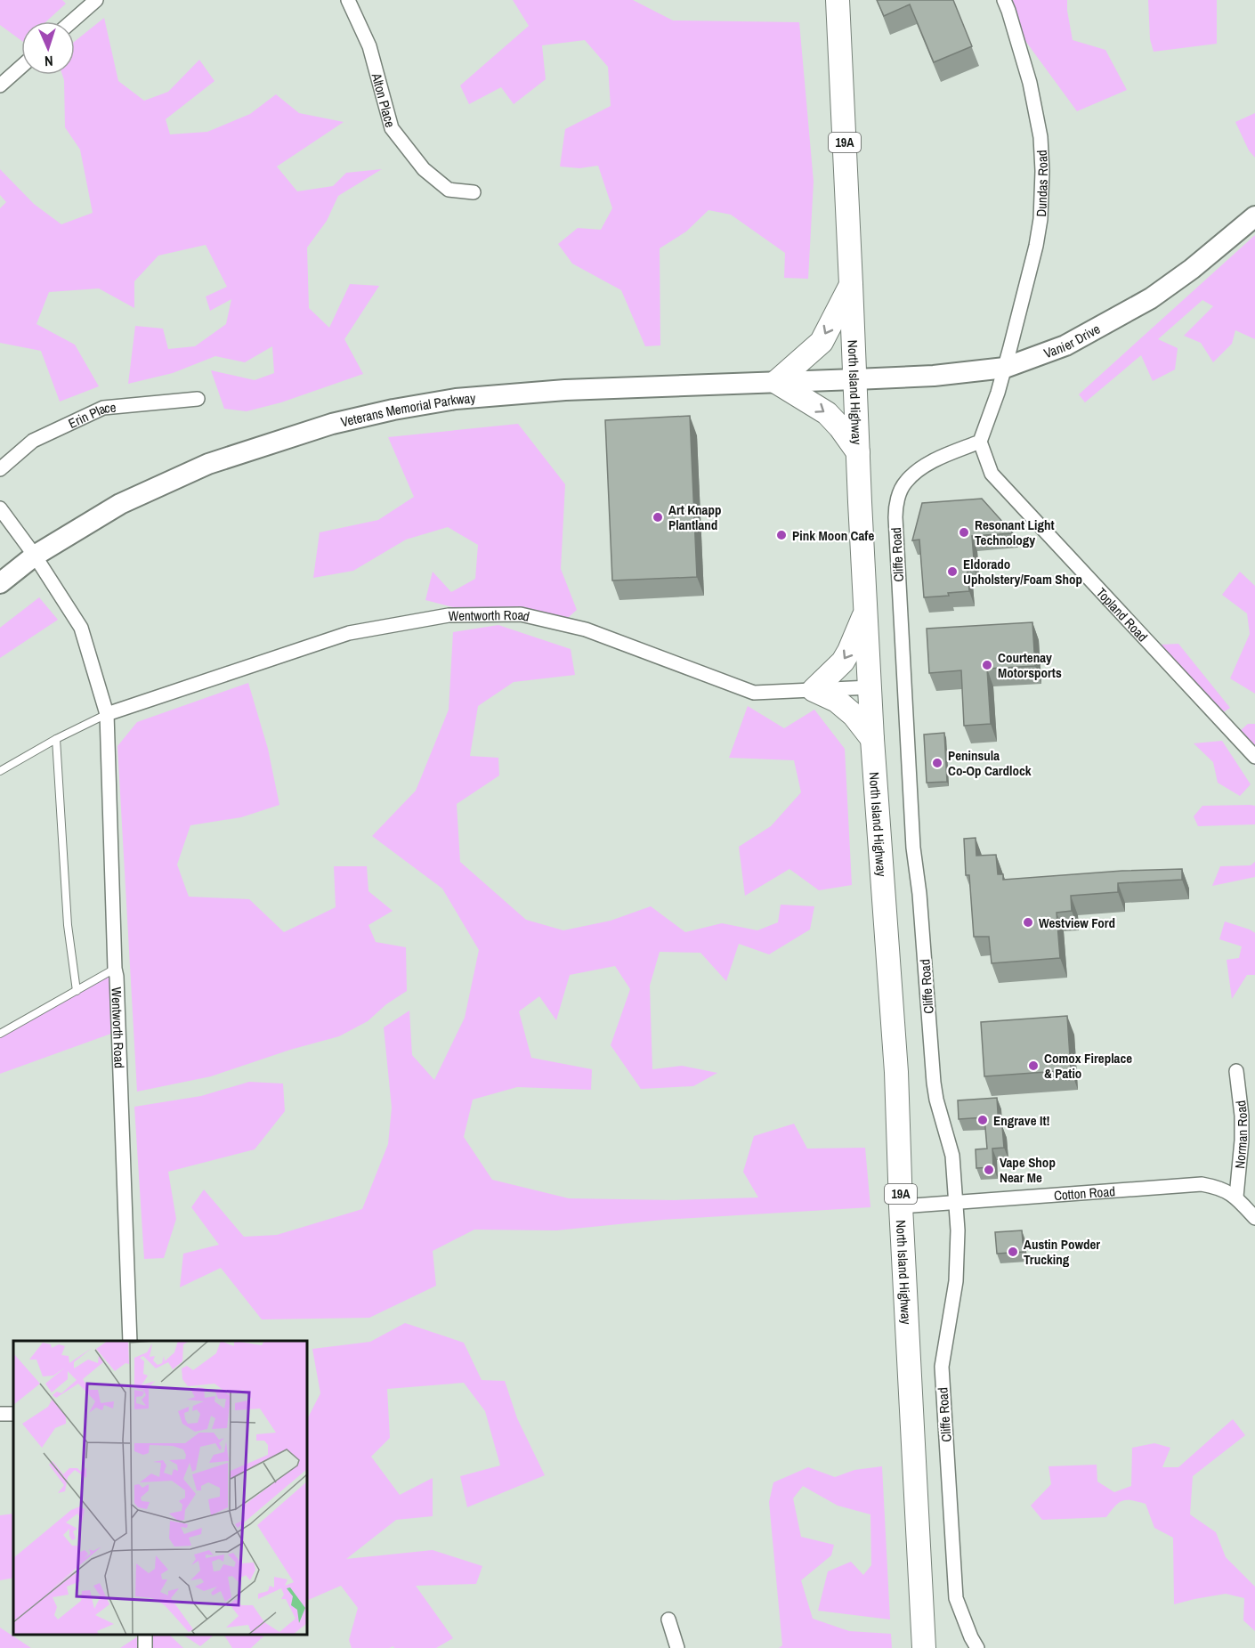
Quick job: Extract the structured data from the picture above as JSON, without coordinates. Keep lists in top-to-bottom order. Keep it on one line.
{"streets":{"main road":["19A","Vanier Drive","North Island Highway","Veterans Memorial Parkway"],"street":["Alton Place","Dundas Road","Erin Place","Cliffe Road","Topland Road","Wentworth Road","Norman Road","Cotton Road"]},"crossings":[["Dundas Road","Vanier Drive"],["Vanier Drive","North Island Highway"],["Vanier Drive","Veterans Memorial Parkway"],["North Island Highway","Veterans Memorial Parkway"],["North Island Highway","Wentworth Road"],["North Island Highway","Cotton Road"],["Veterans Memorial Parkway","Wentworth Road"],["Cliffe Road","Topland Road"],["Cliffe Road","Cotton Road"],["Norman Road","Cotton Road"]],"places":["Art Knapp Plantland","Resonant Light Technology","Pink Moon Cafe","Eldorado Upholstery/Foam Shop","Courtenay Motorsports","Peninsula Co-Op Cardlock","Westview Ford","Comox Fireplace & Patio","Engrave It!","Vape Shop Near Me","Austin Powder Trucking"],"north":"bottom"}
